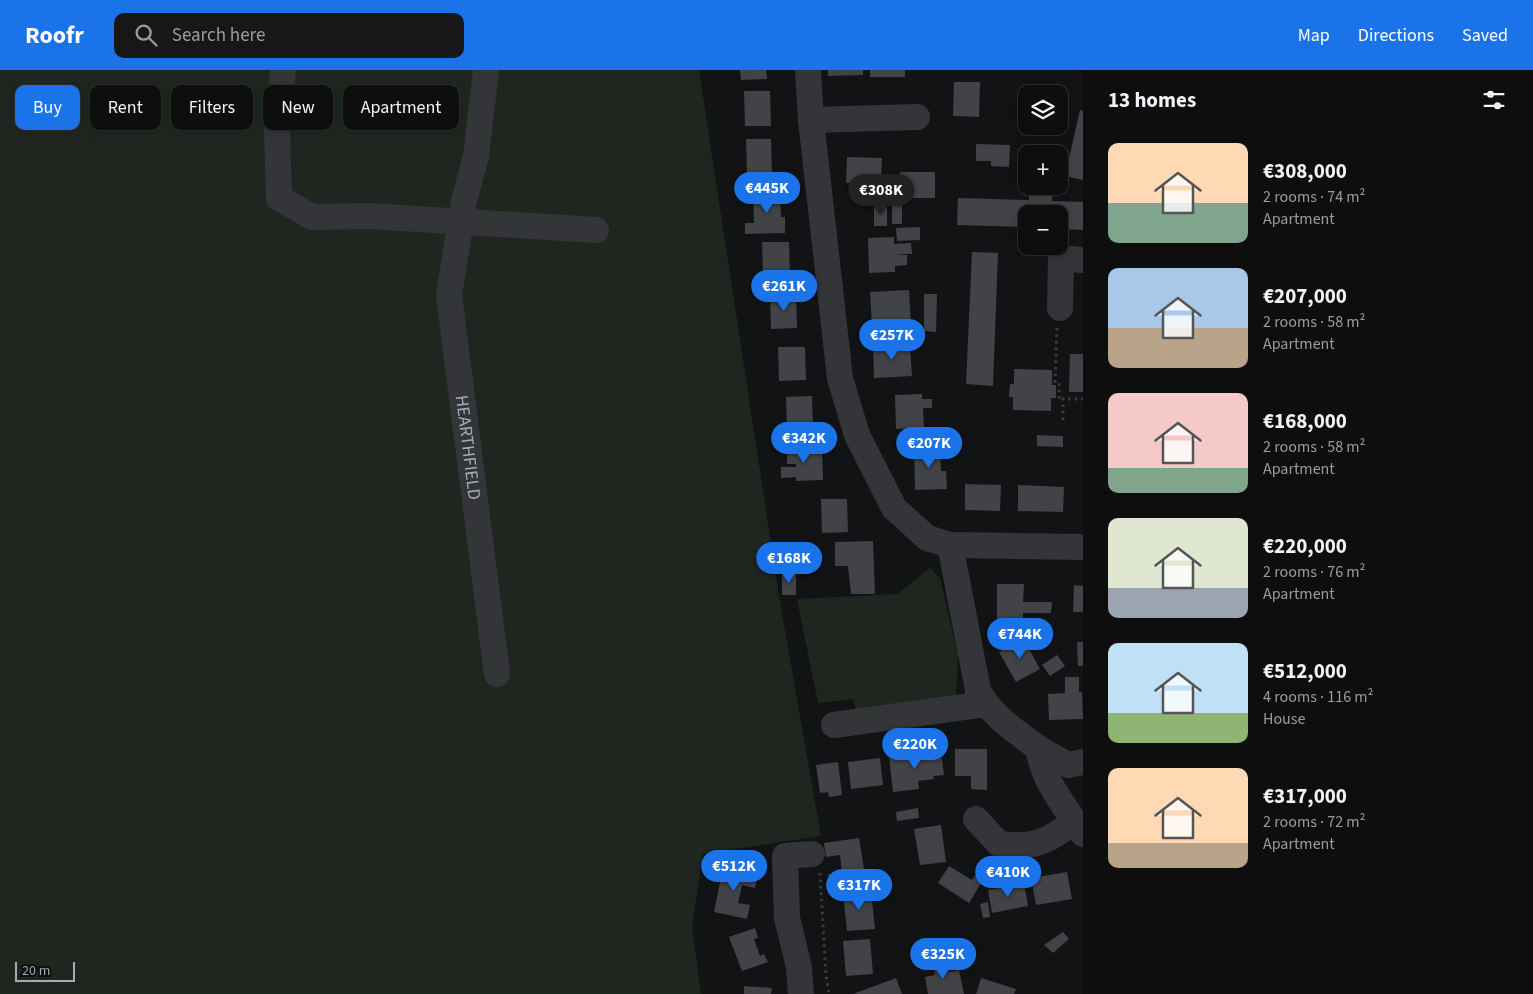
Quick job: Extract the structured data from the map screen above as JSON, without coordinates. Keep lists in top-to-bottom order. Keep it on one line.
{"streets":{"street":["HEARTHFIELD"]},"scale_bar":"20 m","page":{"header":"Roofr","search":"Search here","nav":["Map","Directions","Saved"],"heading":"13 homes","map_buttons":["+","−"],"chip":["Buy","Rent","Filters","New","Apartment"],"list":[{"name":"€308,000","note":"2 rooms · 74 m² · Apartment"},{"name":"€207,000","note":"2 rooms · 58 m² · Apartment"},{"name":"€168,000","note":"2 rooms · 58 m² · Apartment"},{"name":"€220,000","note":"2 rooms · 76 m² · Apartment"},{"name":"€512,000","note":"4 rooms · 116 m² · House"},{"name":"€317,000","note":"2 rooms · 72 m² · Apartment"}],"price":["€445K","€308K","€261K","€257K","€342K","€207K","€168K","€744K","€220K","€512K","€410K","€317K","€325K"],"scale":"20 m"}}
